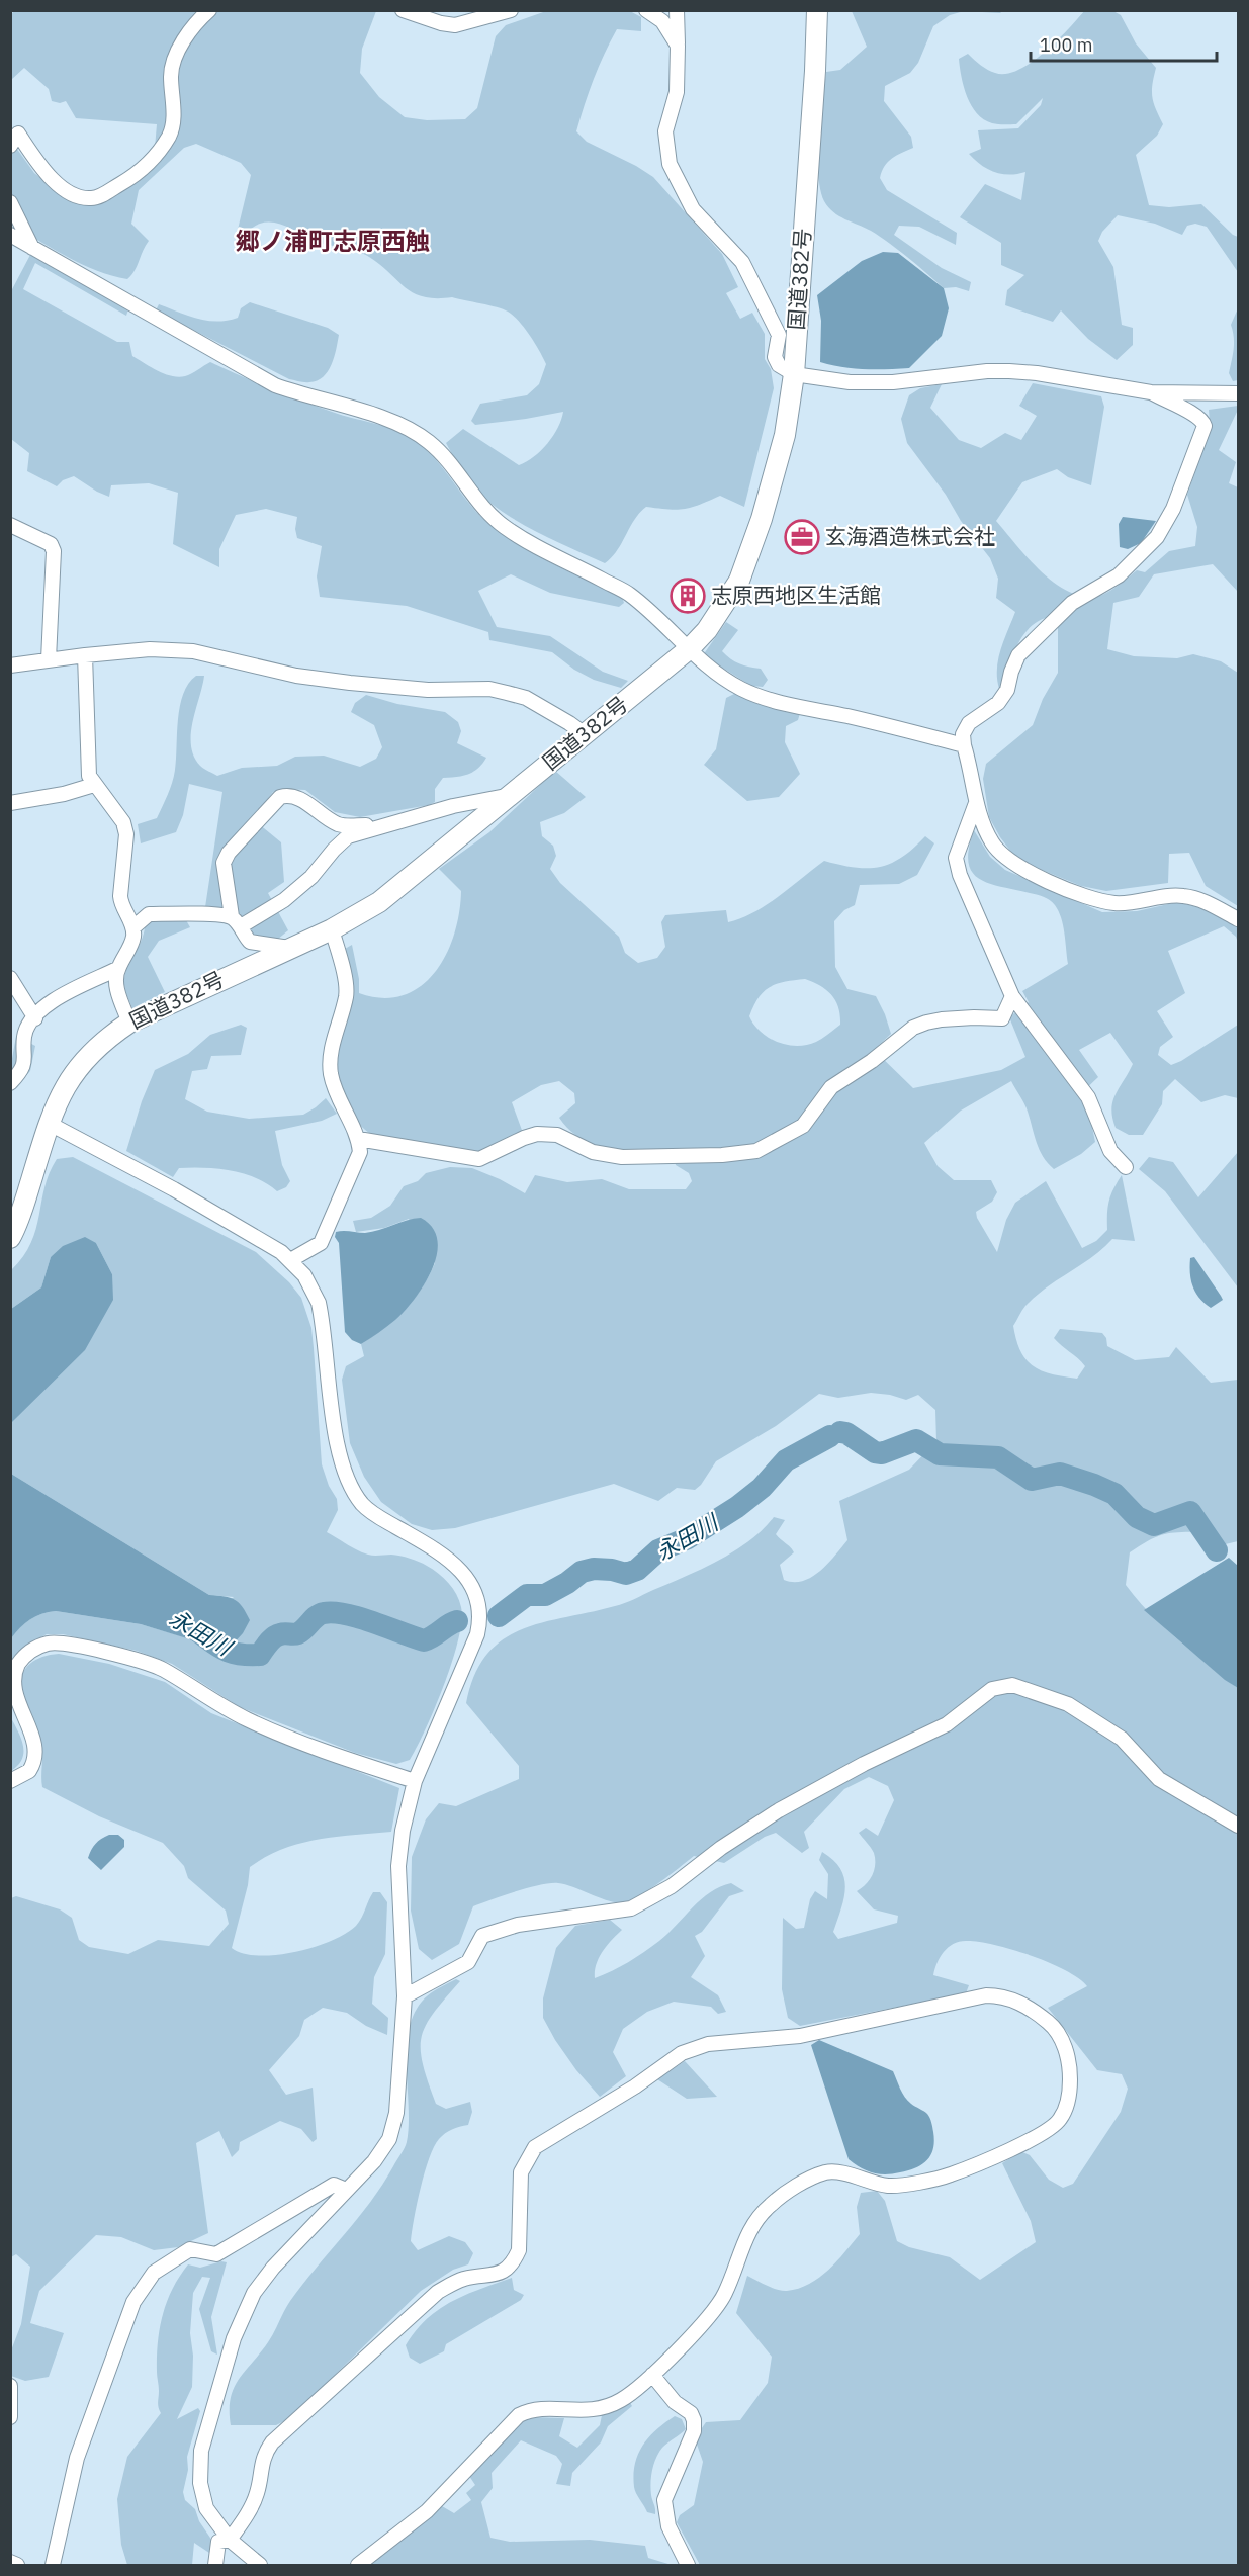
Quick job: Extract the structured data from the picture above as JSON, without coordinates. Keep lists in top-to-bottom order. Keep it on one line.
{"streets":{"highway":["国道382号"]},"districts":["郷ノ浦町志原西触"],"water":["永田川"],"places":{"office":["玄海酒造株式会社"],"building":["志原西地区生活館"]},"scale_bar":"100 m"}
